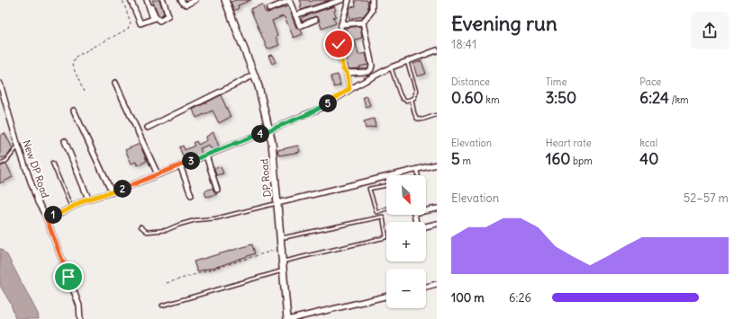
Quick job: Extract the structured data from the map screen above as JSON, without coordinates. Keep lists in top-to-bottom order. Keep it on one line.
{"streets":{"street":["New DP Road","DP Road"]},"north":"bottom right","page":{"heading":["Evening run","18:41"],"stats":[["Distance","0.60 km"],["Time","3:50"],["Pace","6:24 /km"],["Elevation","5 m"],["Heart rate","160 bpm"],["kcal","40"]],"pins":["5","4","3","2","1"],"map_buttons":["+","−"],"chart":["Elevation","52–57 m"],"list":[{"name":"100 m","note":"6:26"}]}}
